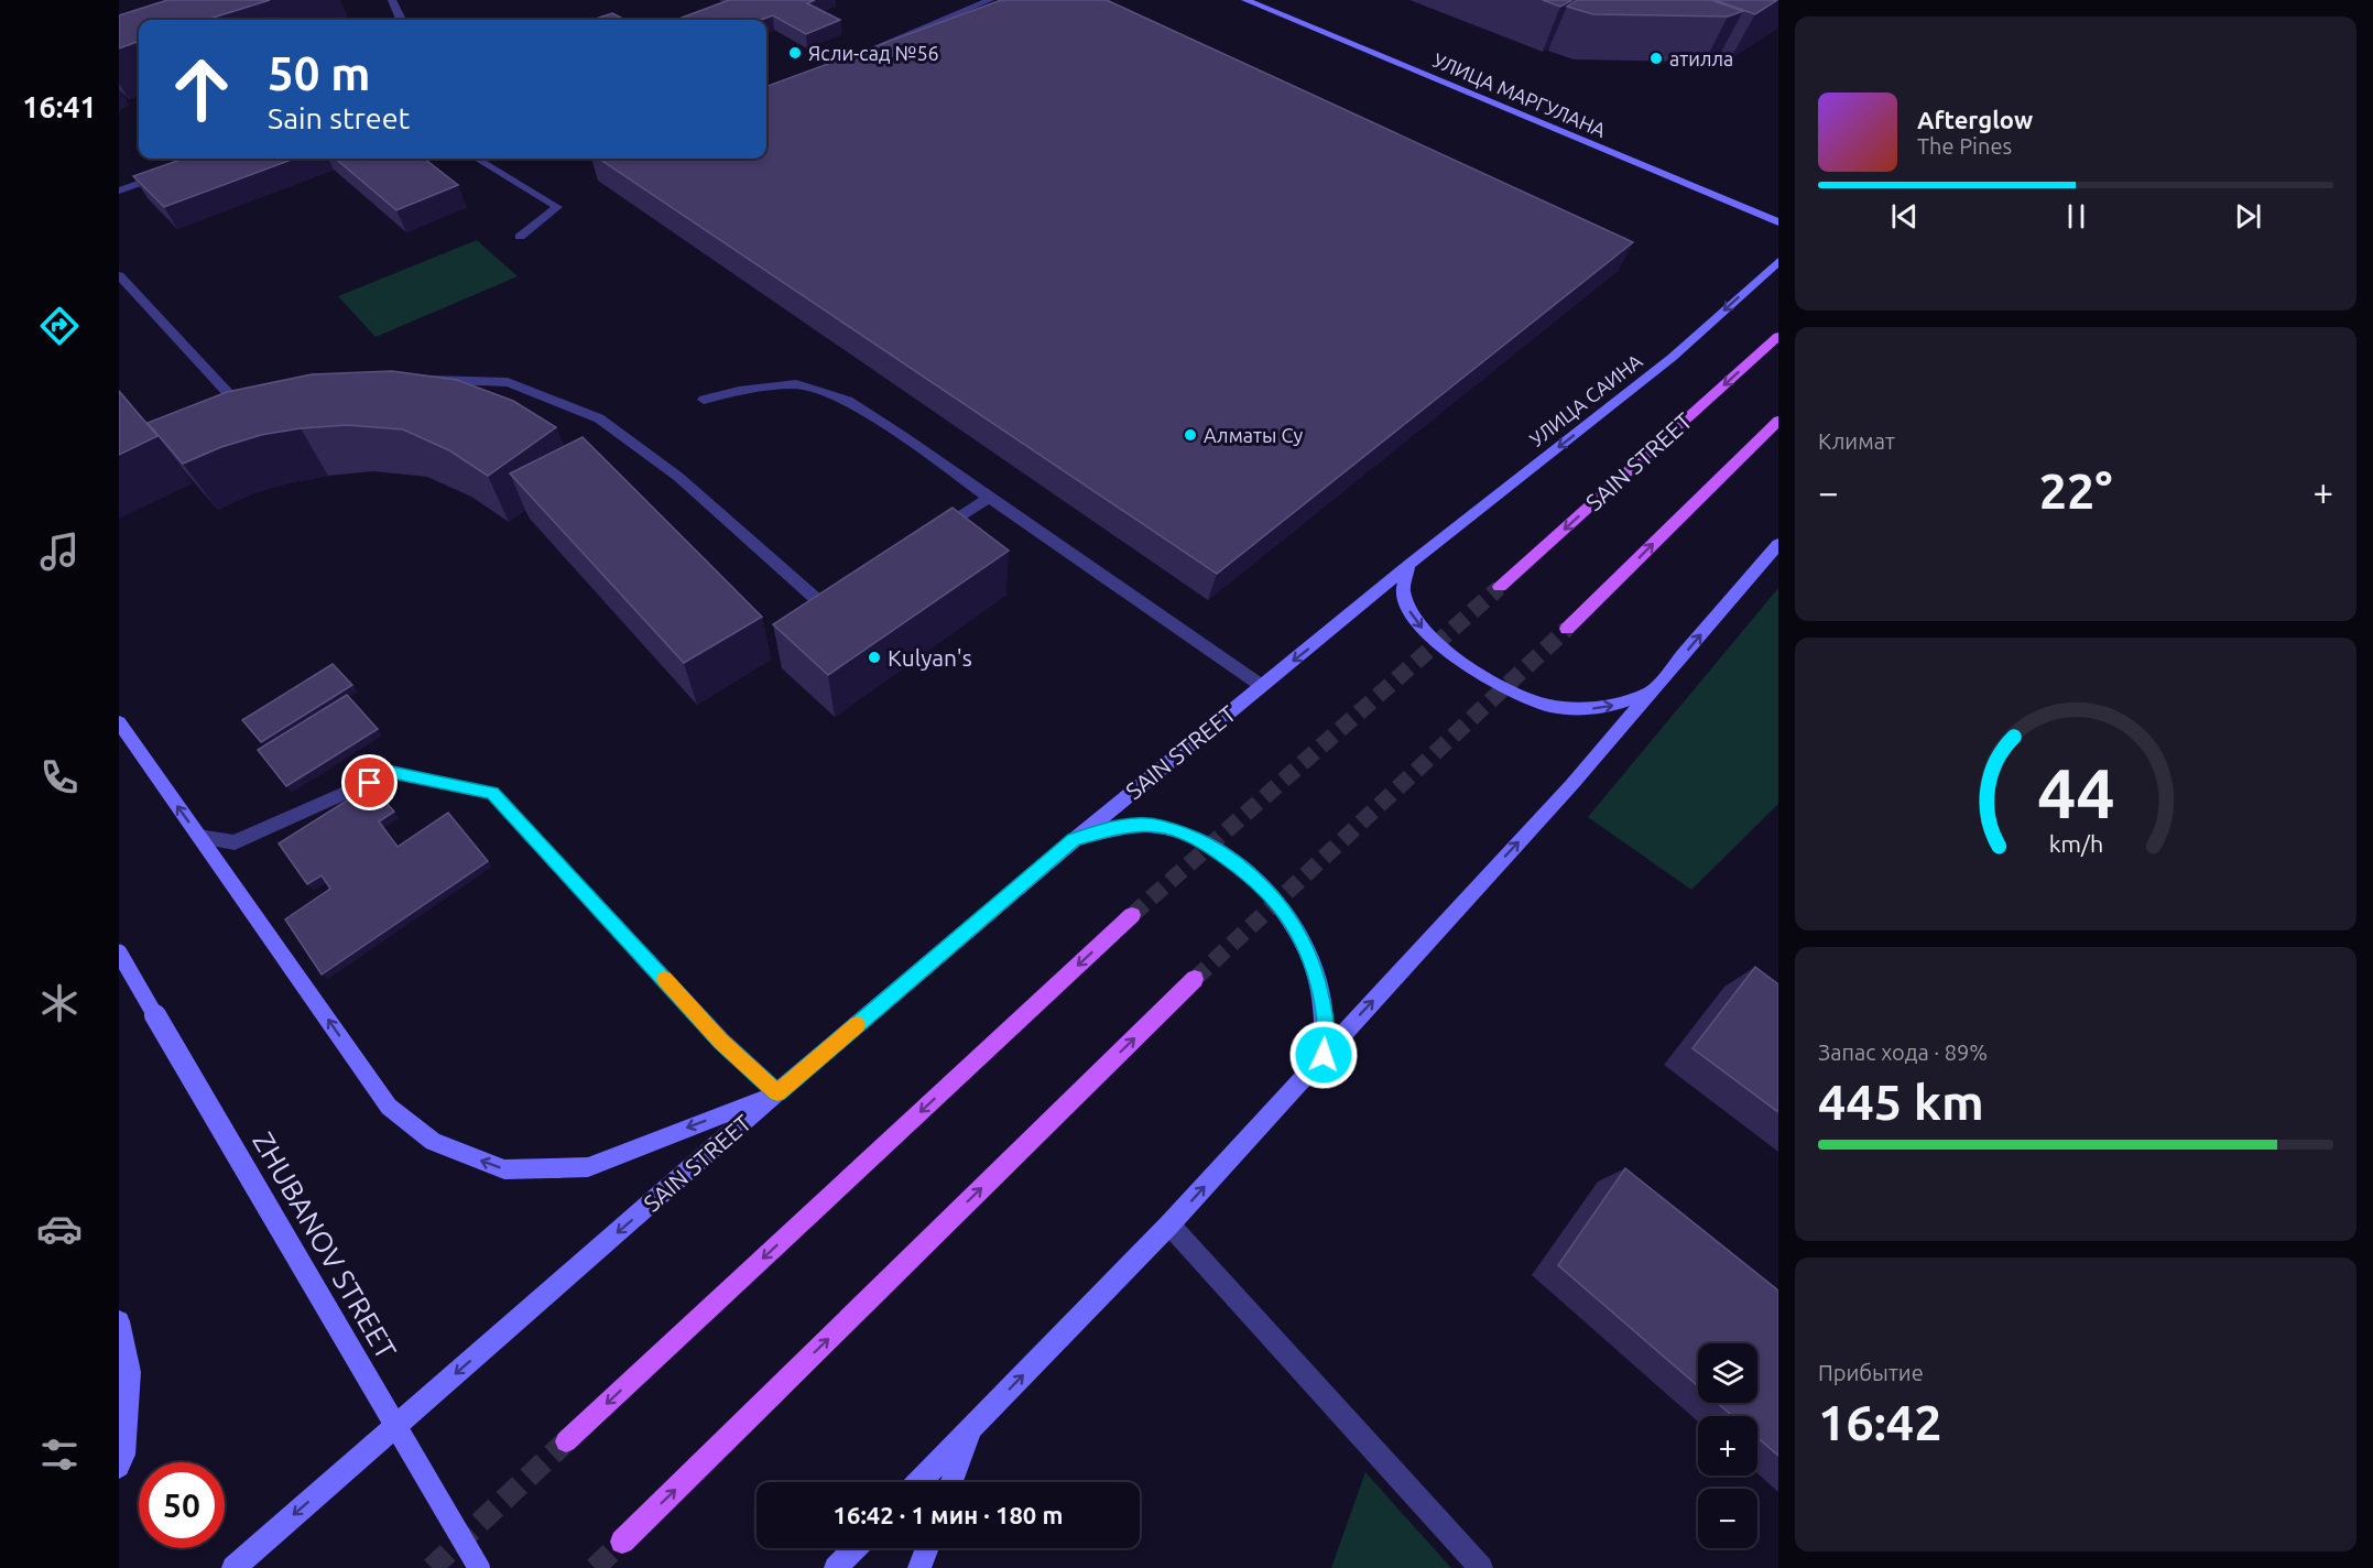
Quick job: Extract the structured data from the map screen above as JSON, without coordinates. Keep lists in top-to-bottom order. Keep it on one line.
{"streets":{"main road":["УЛИЦА МАРГУЛАНА","УЛИЦА САИНА","SAIN STREET","ZHUBANOV STREET"]},"crossings":[["УЛИЦА САИНА","SAIN STREET"]],"places":["Ясли-сад №56","атилла","Алматы Су","Kulyan's"],"page":{"tabs":"16:41","turn":["50 m","Sain street"],"song":["Afterglow","The Pines"],"tile":["Климат",["Запас хода · 89%","445 km"],["Прибытие","16:42"]],"heat":["−","22°","+"],"map_buttons":["+","−"],"limit":"50","trip":"16:42 · 1 мин · 180 m","gauge":["44","km/h"]}}
